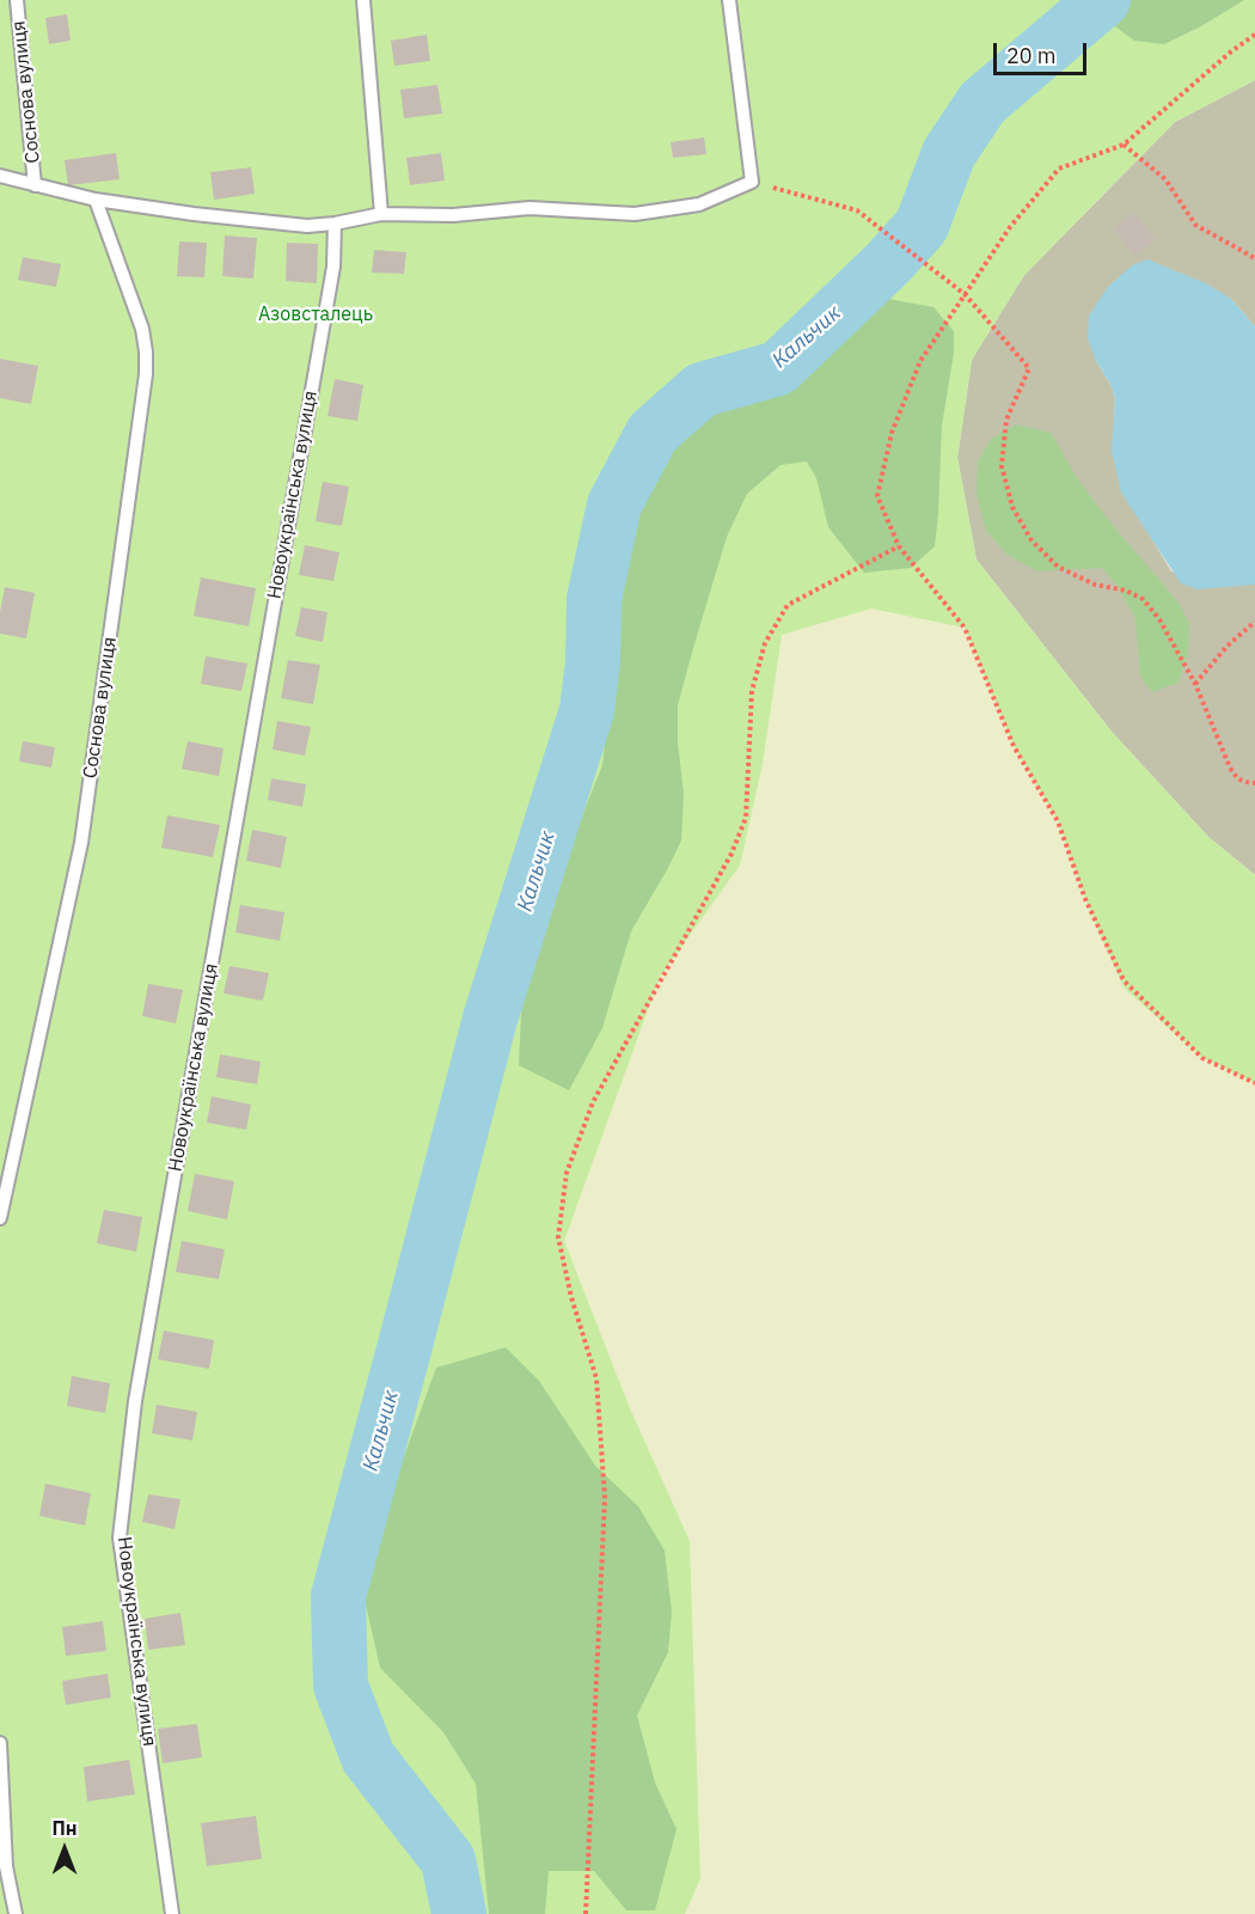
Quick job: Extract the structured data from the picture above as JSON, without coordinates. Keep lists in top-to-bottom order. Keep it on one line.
{"streets":{"lane":["Соснова вулиця","Новоукраїнська вулиця"]},"water":["Кальчик"],"parks":["Азовсталець"],"scale_bar":"20 m","north":"top"}
